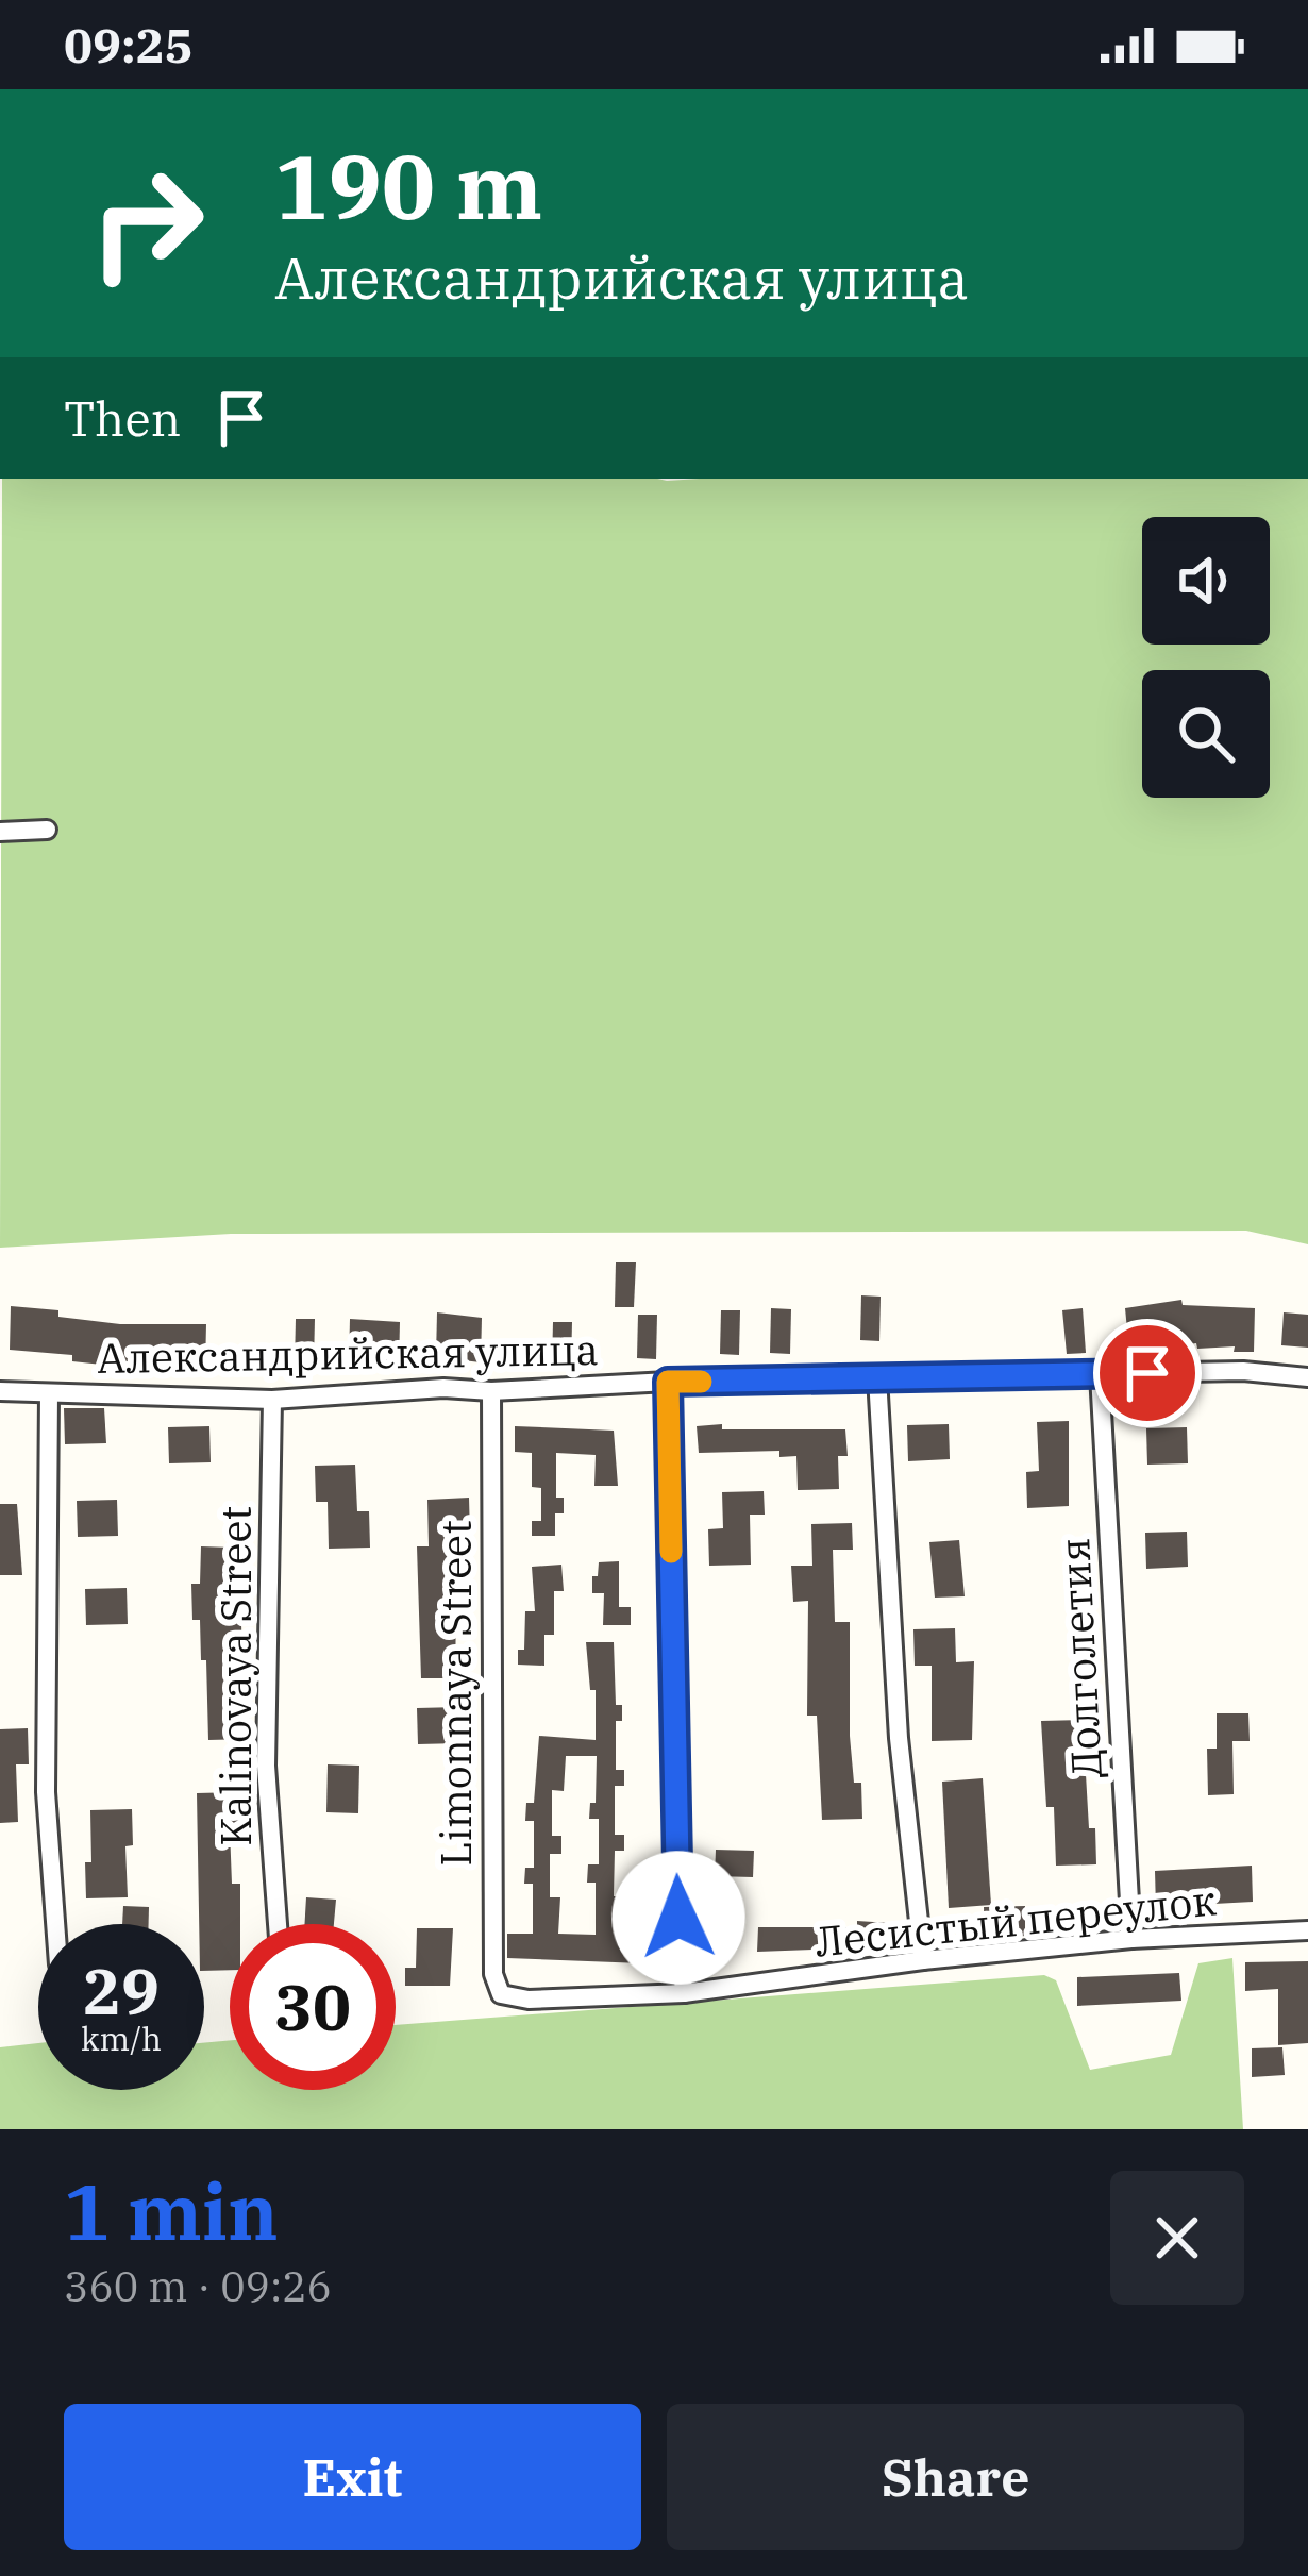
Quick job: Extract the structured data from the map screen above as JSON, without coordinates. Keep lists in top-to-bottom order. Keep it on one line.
{"streets":{"street":["Александрийская улица","Долголетия","Kalinovaya Street","Limonnaya Street","Лесистый переулок"]},"crossings":[["Александрийская улица","Долголетия"],["Александрийская улица","Kalinovaya Street"],["Александрийская улица","Limonnaya Street"],["Долголетия","Лесистый переулок"],["Limonnaya Street","Лесистый переулок"]],"page":{"status":"09:25","turn":["190 m","Александрийская улица"],"then":"Then","speed":"29 km/h","limit":"30","heading":["1 min","360 m · 09:26"],"buttons":["Exit","Share"]}}
